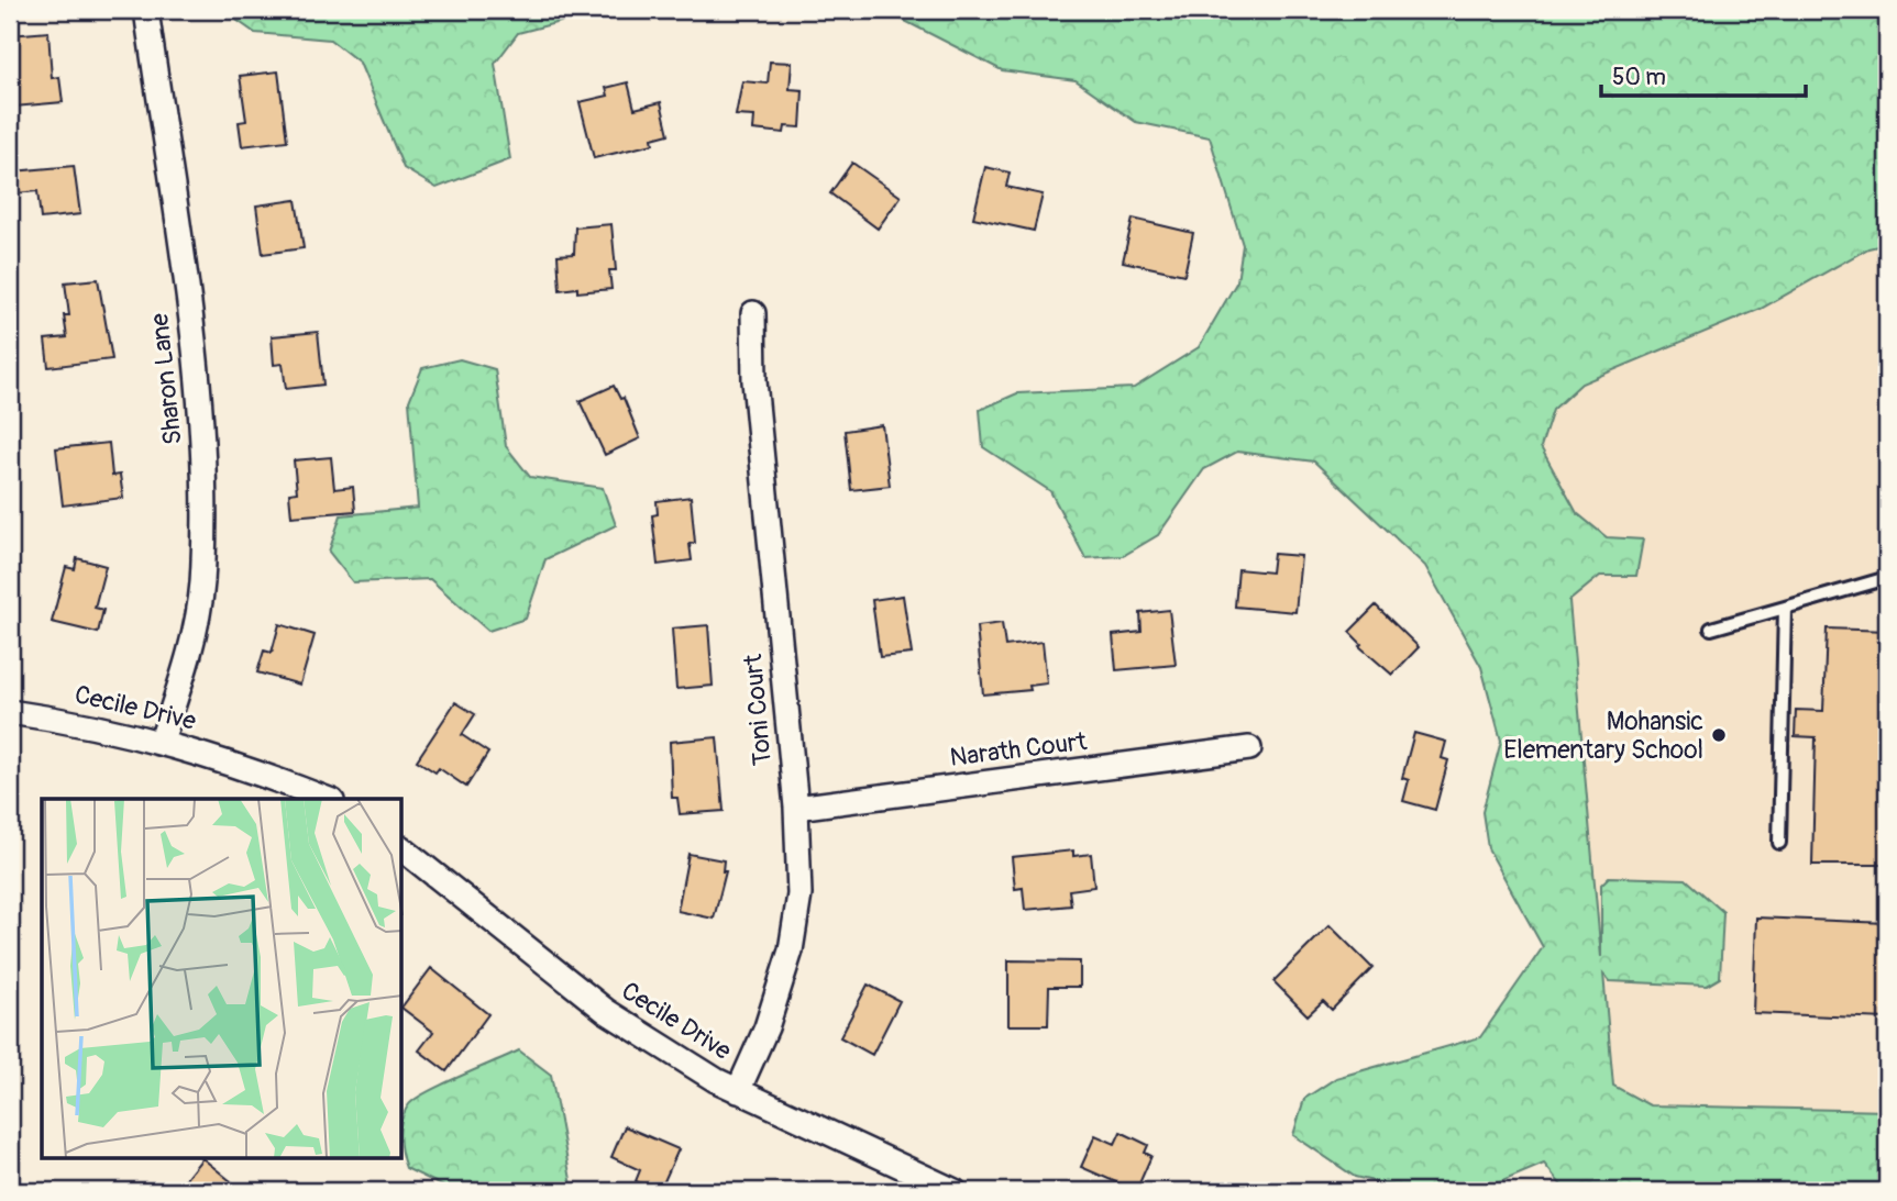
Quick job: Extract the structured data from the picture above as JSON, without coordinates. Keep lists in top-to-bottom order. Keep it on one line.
{"streets":{"street":["Sharon Lane","Cecile Drive","Toni Court","Narath Court"]},"crossings":[["Sharon Lane","Cecile Drive"],["Cecile Drive","Toni Court"],["Toni Court","Narath Court"]],"places":["Mohansic Elementary School"],"scale_bar":"50 m"}
